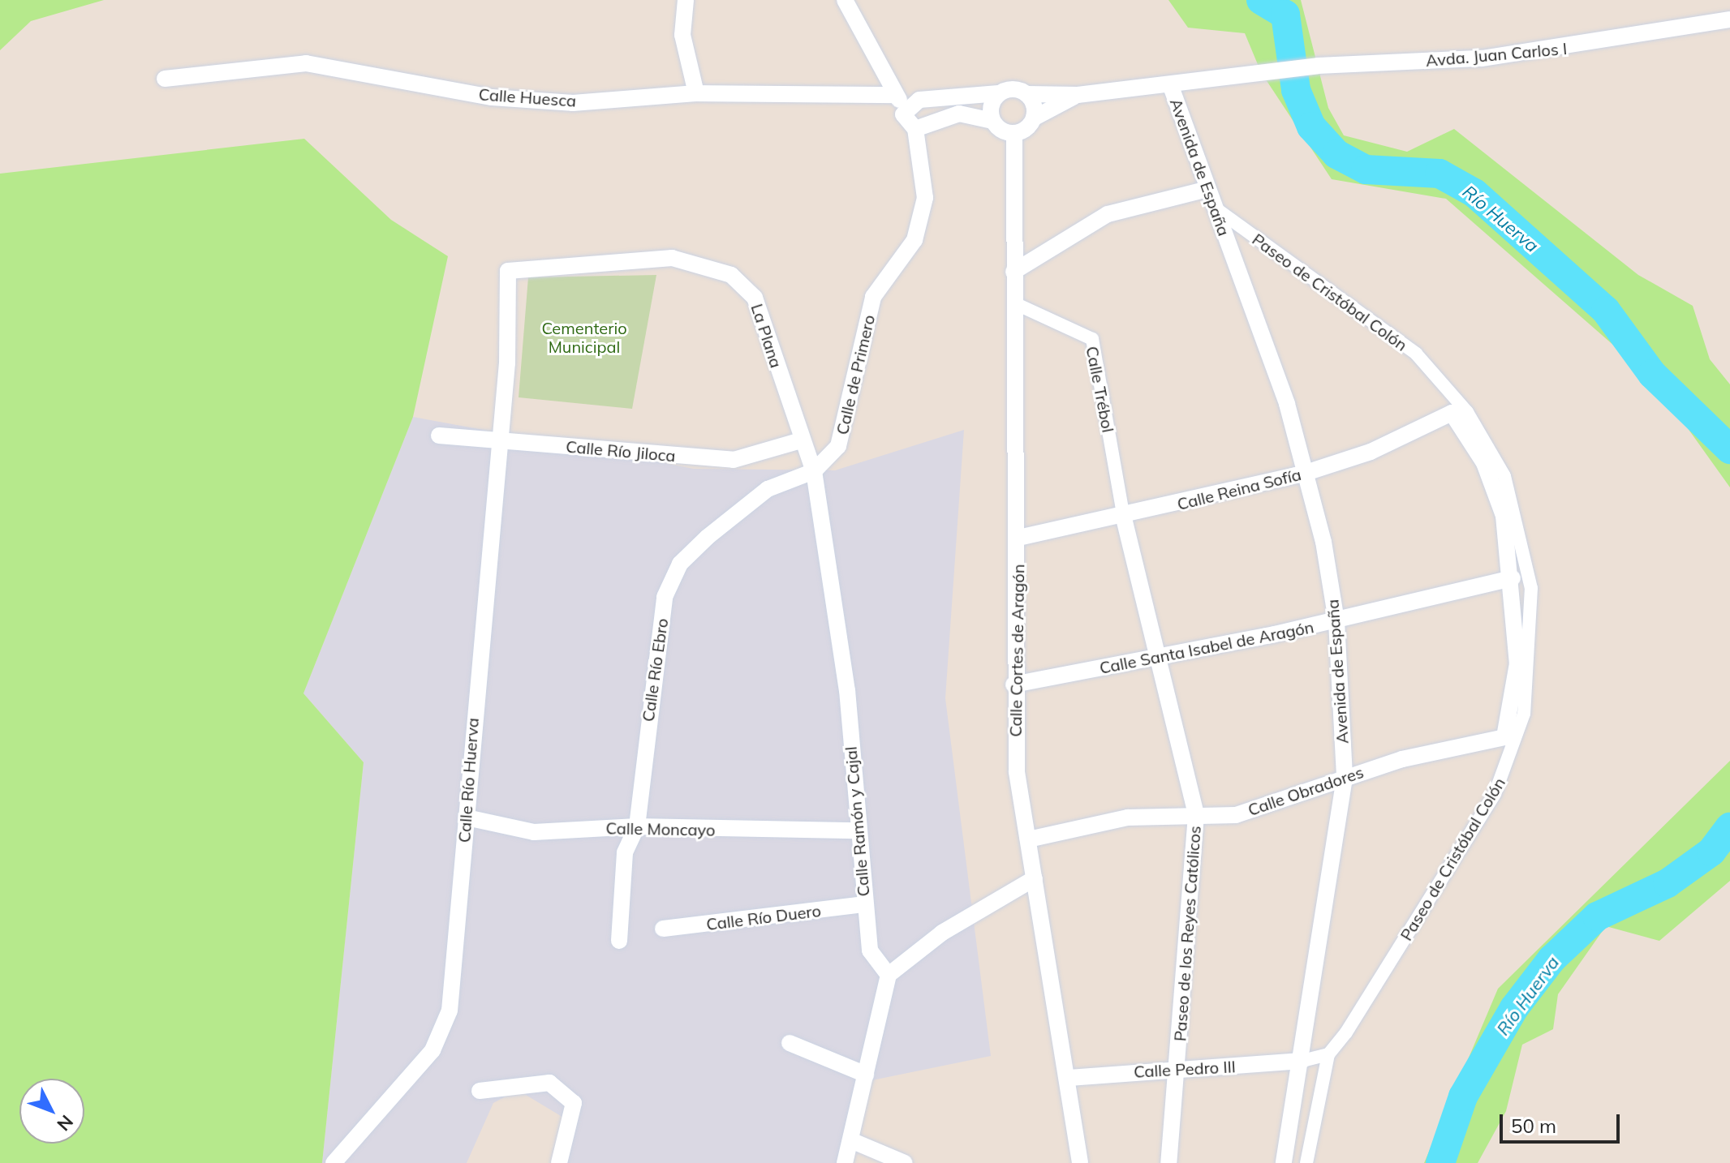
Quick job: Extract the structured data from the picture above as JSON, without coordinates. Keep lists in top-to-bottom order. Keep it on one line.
{"streets":{"street":["Avda. Juan Carlos I","Calle Huesca","Avenida de España","Paseo de Cristóbal Colón","La Plana","Calle de Primero","Calle Trébol","Calle Río Jiloca","Calle Reina Sofía","Calle Santa Isabel de Aragón","Calle Cortes de Aragón","Calle Río Ebro","Calle Río Huerva","Calle Obradores","Calle Ramón y Cajal","Calle Moncayo","Calle Río Duero","Paseo de los Reyes Católicos","Calle Pedro III"]},"crossings":[["Avda. Juan Carlos I","Avenida de España"],["Avenida de España","Paseo de Cristóbal Colón"],["Avenida de España","Calle Reina Sofía"],["Avenida de España","Calle Santa Isabel de Aragón"],["Avenida de España","Calle Obradores"],["Avenida de España","Calle Pedro III"],["La Plana","Calle de Primero"],["La Plana","Calle Río Jiloca"],["La Plana","Calle Río Ebro"],["La Plana","Calle Río Huerva"],["La Plana","Calle Ramón y Cajal"],["Calle de Primero","Calle Río Ebro"],["Calle de Primero","Calle Ramón y Cajal"],["Calle Trébol","Calle Reina Sofía"],["Calle Trébol","Calle Cortes de Aragón"],["Calle Trébol","Paseo de los Reyes Católicos"],["Calle Río Jiloca","Calle Río Huerva"],["Calle Reina Sofía","Calle Santa Isabel de Aragón"],["Calle Reina Sofía","Calle Cortes de Aragón"],["Calle Reina Sofía","Calle Obradores"],["Calle Reina Sofía","Paseo de los Reyes Católicos"],["Calle Santa Isabel de Aragón","Calle Cortes de Aragón"],["Calle Santa Isabel de Aragón","Calle Obradores"],["Calle Santa Isabel de Aragón","Paseo de los Reyes Católicos"],["Calle Cortes de Aragón","Calle Obradores"],["Calle Cortes de Aragón","Calle Pedro III"],["Calle Río Ebro","Calle Ramón y Cajal"],["Calle Río Ebro","Calle Moncayo"],["Calle Río Huerva","Calle Moncayo"],["Calle Obradores","Paseo de los Reyes Católicos"],["Calle Ramón y Cajal","Calle Moncayo"],["Calle Ramón y Cajal","Calle Río Duero"],["Paseo de los Reyes Católicos","Calle Pedro III"]],"water":["Río Huerva"],"parks":["Cementerio Municipal"],"scale_bar":"50 m","north":"bottom right"}
